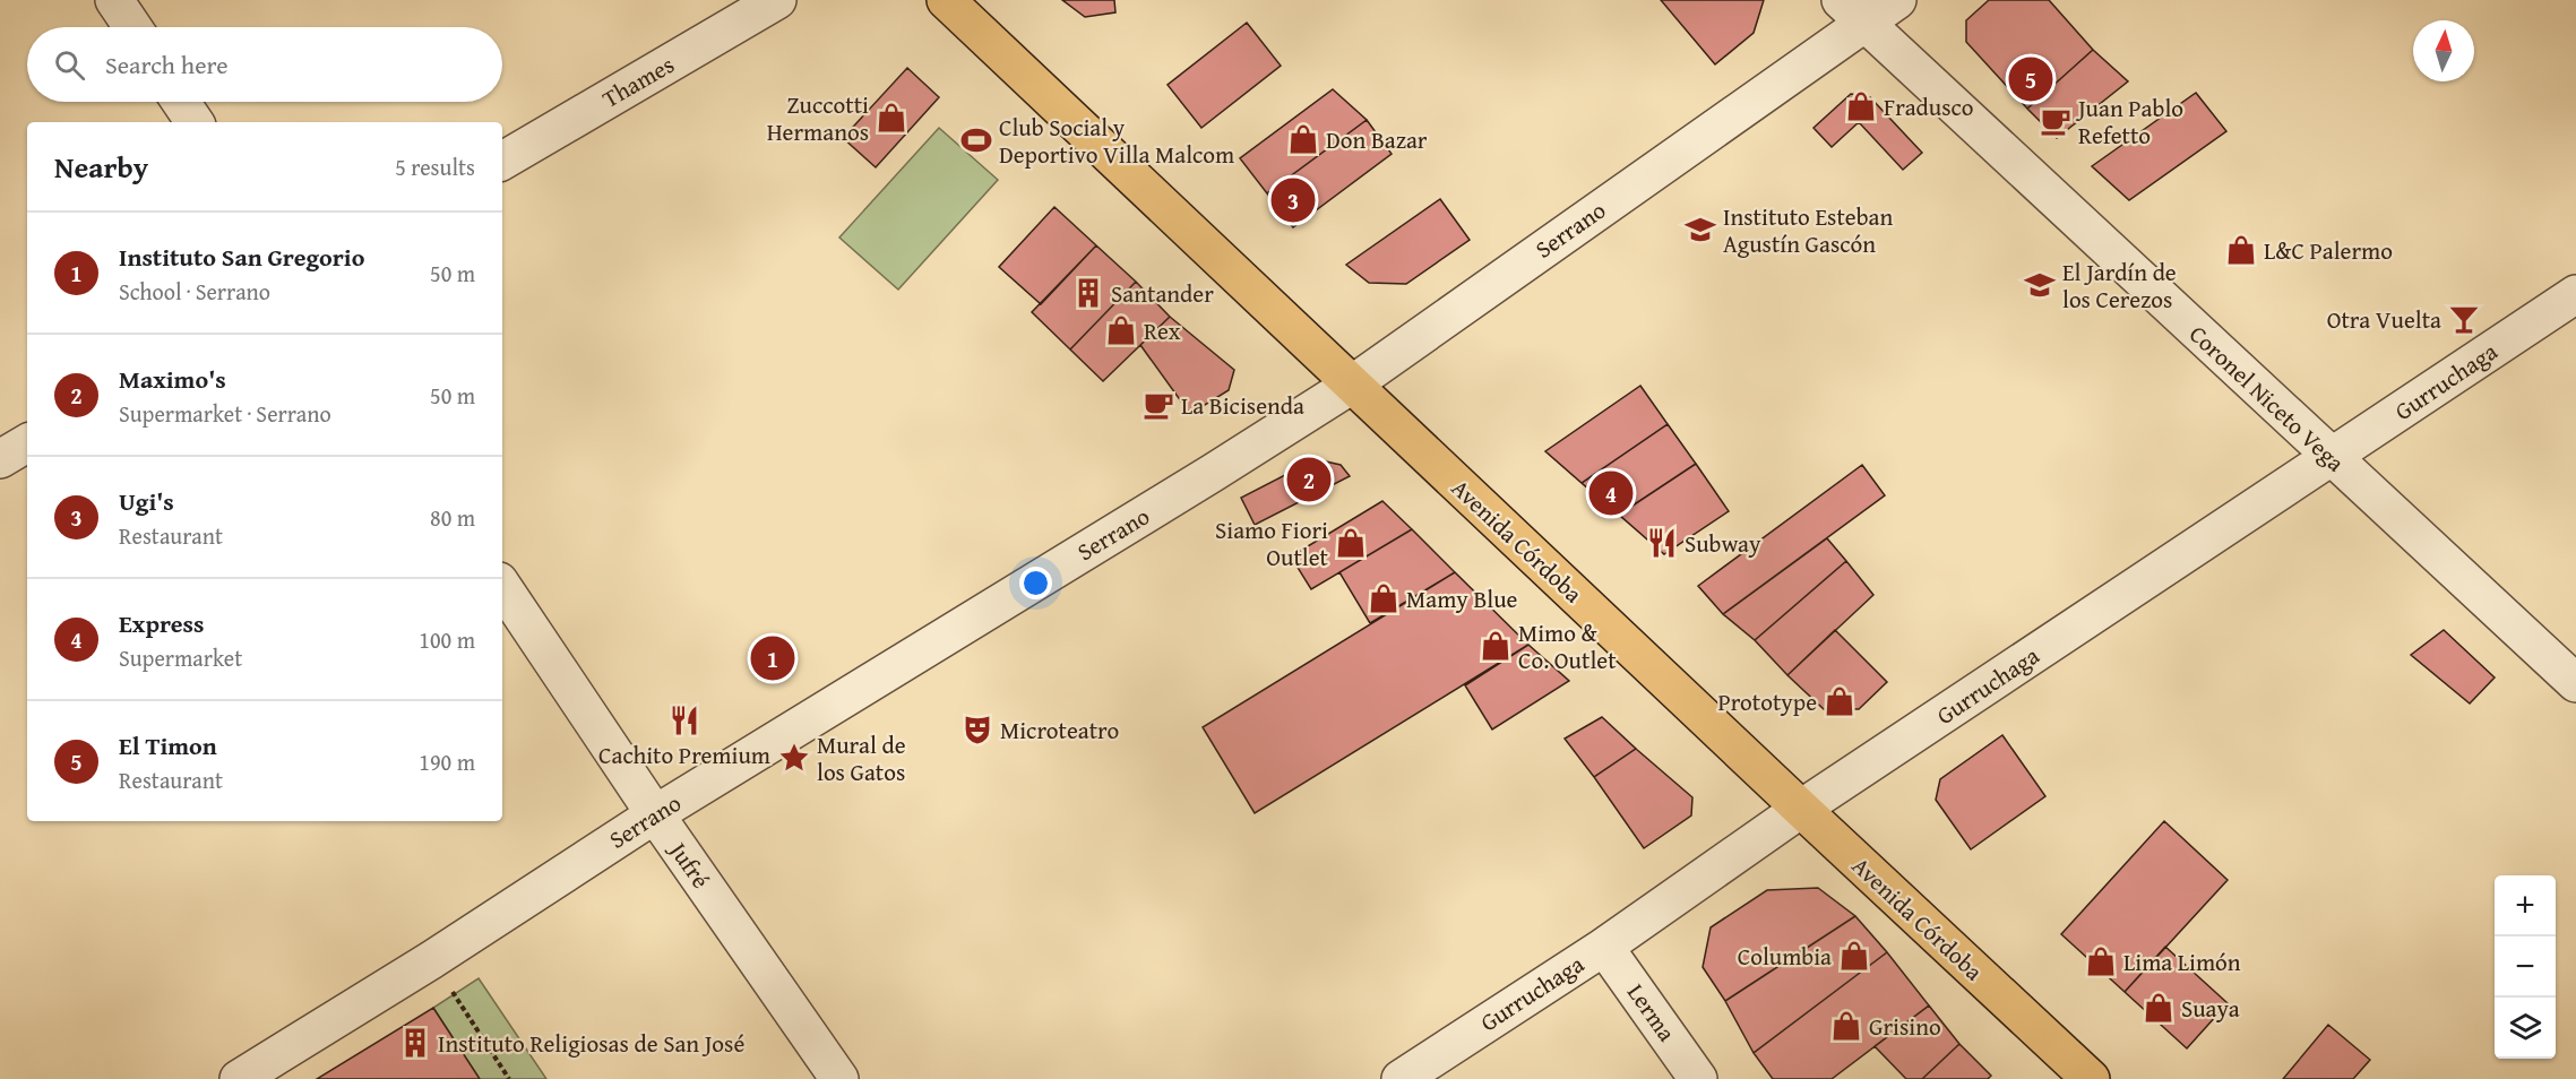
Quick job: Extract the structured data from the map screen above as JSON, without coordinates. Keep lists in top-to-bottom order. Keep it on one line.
{"streets":{"main road":["Avenida Córdoba"],"street":["Thames","Serrano","Gurruchaga","Coronel Niceto Vega","Jufré","Lerma"]},"crossings":[["Serrano","Coronel Niceto Vega"],["Serrano","Avenida Córdoba"],["Serrano","Jufré"],["Gurruchaga","Coronel Niceto Vega"],["Gurruchaga","Avenida Córdoba"],["Gurruchaga","Lerma"]],"places":{"shop":["Fradusco","Zuccotti Hermanos","Don Bazar","L&C Palermo","Rex","Siamo Fiori Outlet","Mamy Blue","Mimo & Co. Outlet","Prototype","Columbia","Lima Limón","Suaya","Grisino"],"cafe":["Juan Pablo Refetto","La Bicisenda"],"sports":["Club Social y Deportivo Villa Malcom"],"school or university":["Instituto Esteban Agustín Gascón","El Jardín de los Cerezos"],"building":["Santander","Instituto Religiosas de San José"],"bar":["Otra Vuelta"],"restaurant":["Subway","Cachito Premium"],"theatre":["Microteatro"],"place":["Mural de los Gatos"]},"north":"top","page":{"search":"Search here","pins":["5","3","2","4","1"],"heading":["Nearby","5 results"],"list":[{"mark":"1","name":"Instituto San Gregorio","note":"School · Serrano","value":"50 m"},{"mark":"2","name":"Maximo's","note":"Supermarket · Serrano","value":"50 m"},{"mark":"3","name":"Ugi's","note":"Restaurant","value":"80 m"},{"mark":"4","name":"Express","note":"Supermarket","value":"100 m"},{"mark":"5","name":"El Timon","note":"Restaurant","value":"190 m"}],"map_buttons":["+","−"]}}
